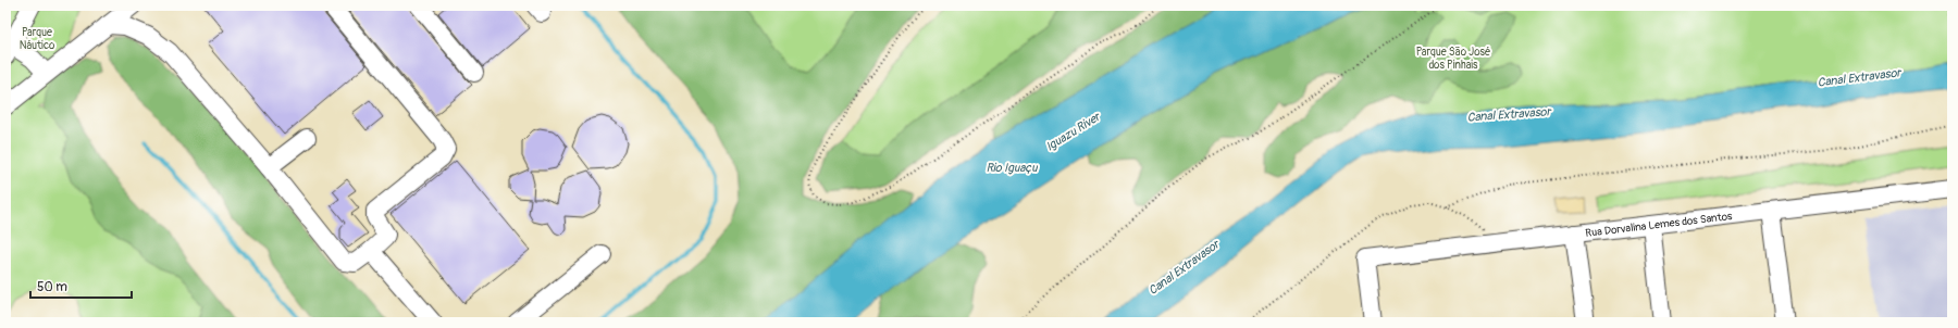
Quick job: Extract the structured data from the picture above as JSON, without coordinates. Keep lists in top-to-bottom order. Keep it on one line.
{"streets":{"street":["Rua Dorvalina Lemes dos Santos"]},"water":["Canal Extravasor","Iguazu River","Rio Iguaçu"],"parks":["Parque Náutico","Parque São José dos Pinhais"],"scale_bar":"50 m"}
